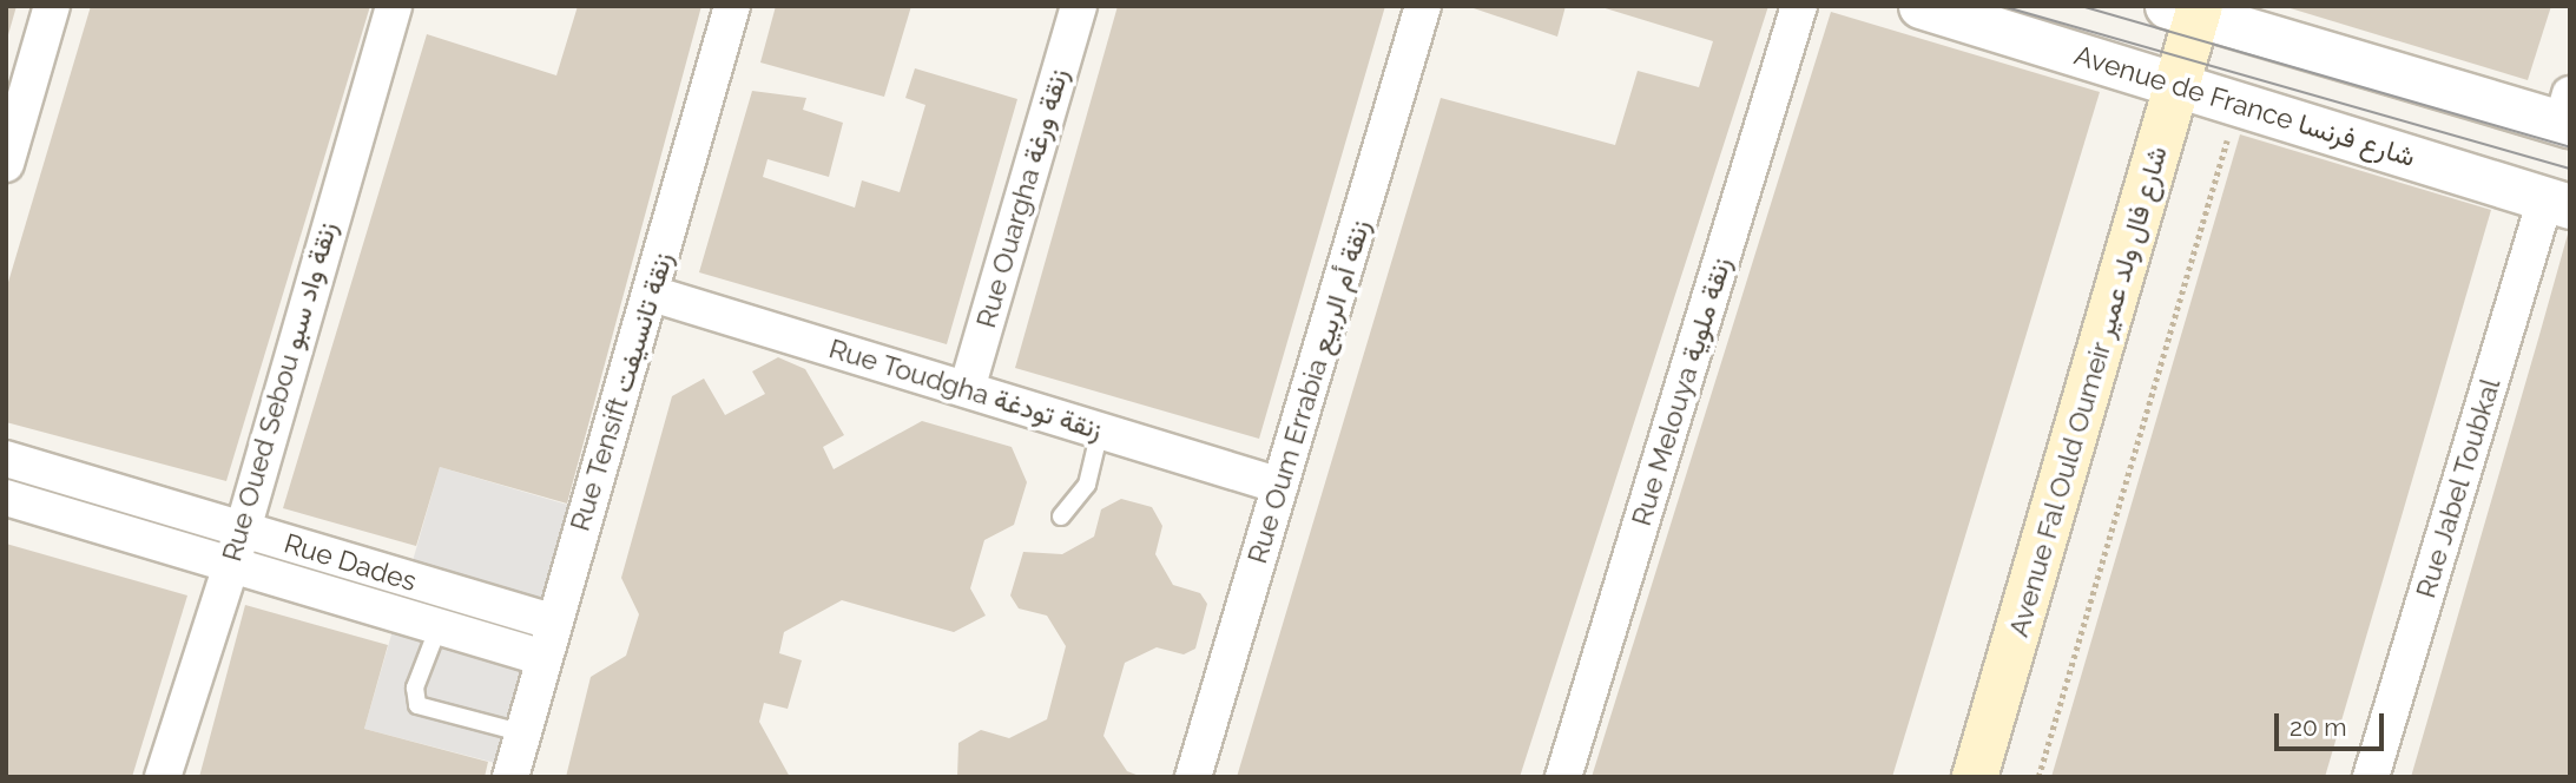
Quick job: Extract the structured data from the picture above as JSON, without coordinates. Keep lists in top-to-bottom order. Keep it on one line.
{"streets":{"main road":["Avenue Fal Ould Oumeir شارع فال ولد عمير"],"street":["Avenue de France شارع فرنسا","Rue Ouargha زنقة ورغة","Rue Toudgha زنقة تودغة","Rue Oued Sebou زنقة واد سبو","Rue Tensift زنقة تانسيفت","Rue Oum Errabia زنقة أم الربيع","Rue Melouya زنقة ملوية","Rue Jabel Toubkal","Rue Dades"]},"crossings":[["Avenue de France شارع فرنسا","Avenue Fal Ould Oumeir شارع فال ولد عمير"],["Avenue de France شارع فرنسا","Rue Jabel Toubkal"],["Rue Ouargha زنقة ورغة","Rue Toudgha زنقة تودغة"],["Rue Toudgha زنقة تودغة","Rue Tensift زنقة تانسيفت"],["Rue Toudgha زنقة تودغة","Rue Oum Errabia زنقة أم الربيع"],["Rue Oued Sebou زنقة واد سبو","Rue Dades"],["Rue Tensift زنقة تانسيفت","Rue Dades"]],"scale_bar":"20 m"}
